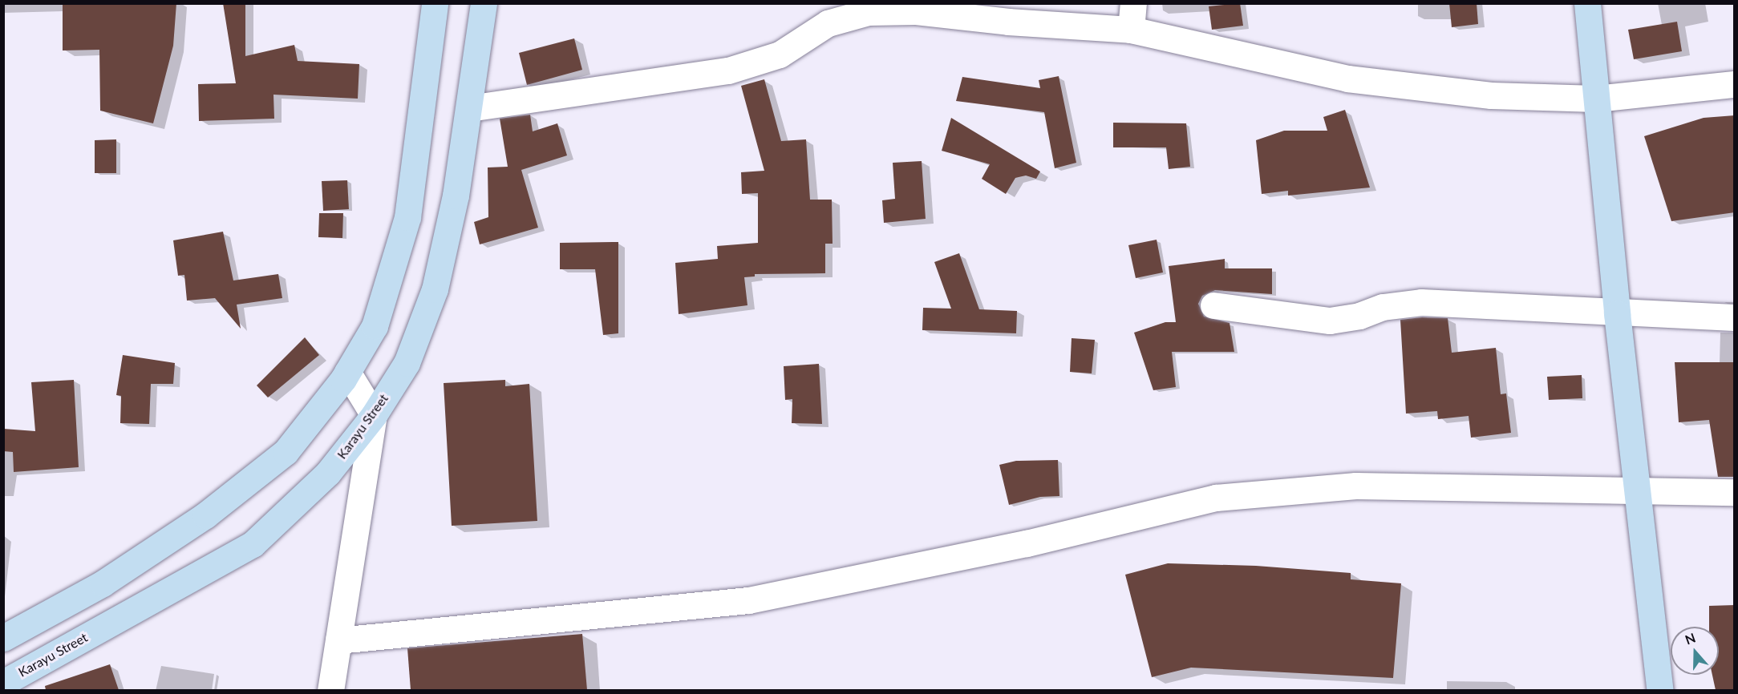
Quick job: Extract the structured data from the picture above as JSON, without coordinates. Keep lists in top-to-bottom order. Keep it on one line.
{"streets":{"main road":["Karayu Street"]},"north":"top"}
